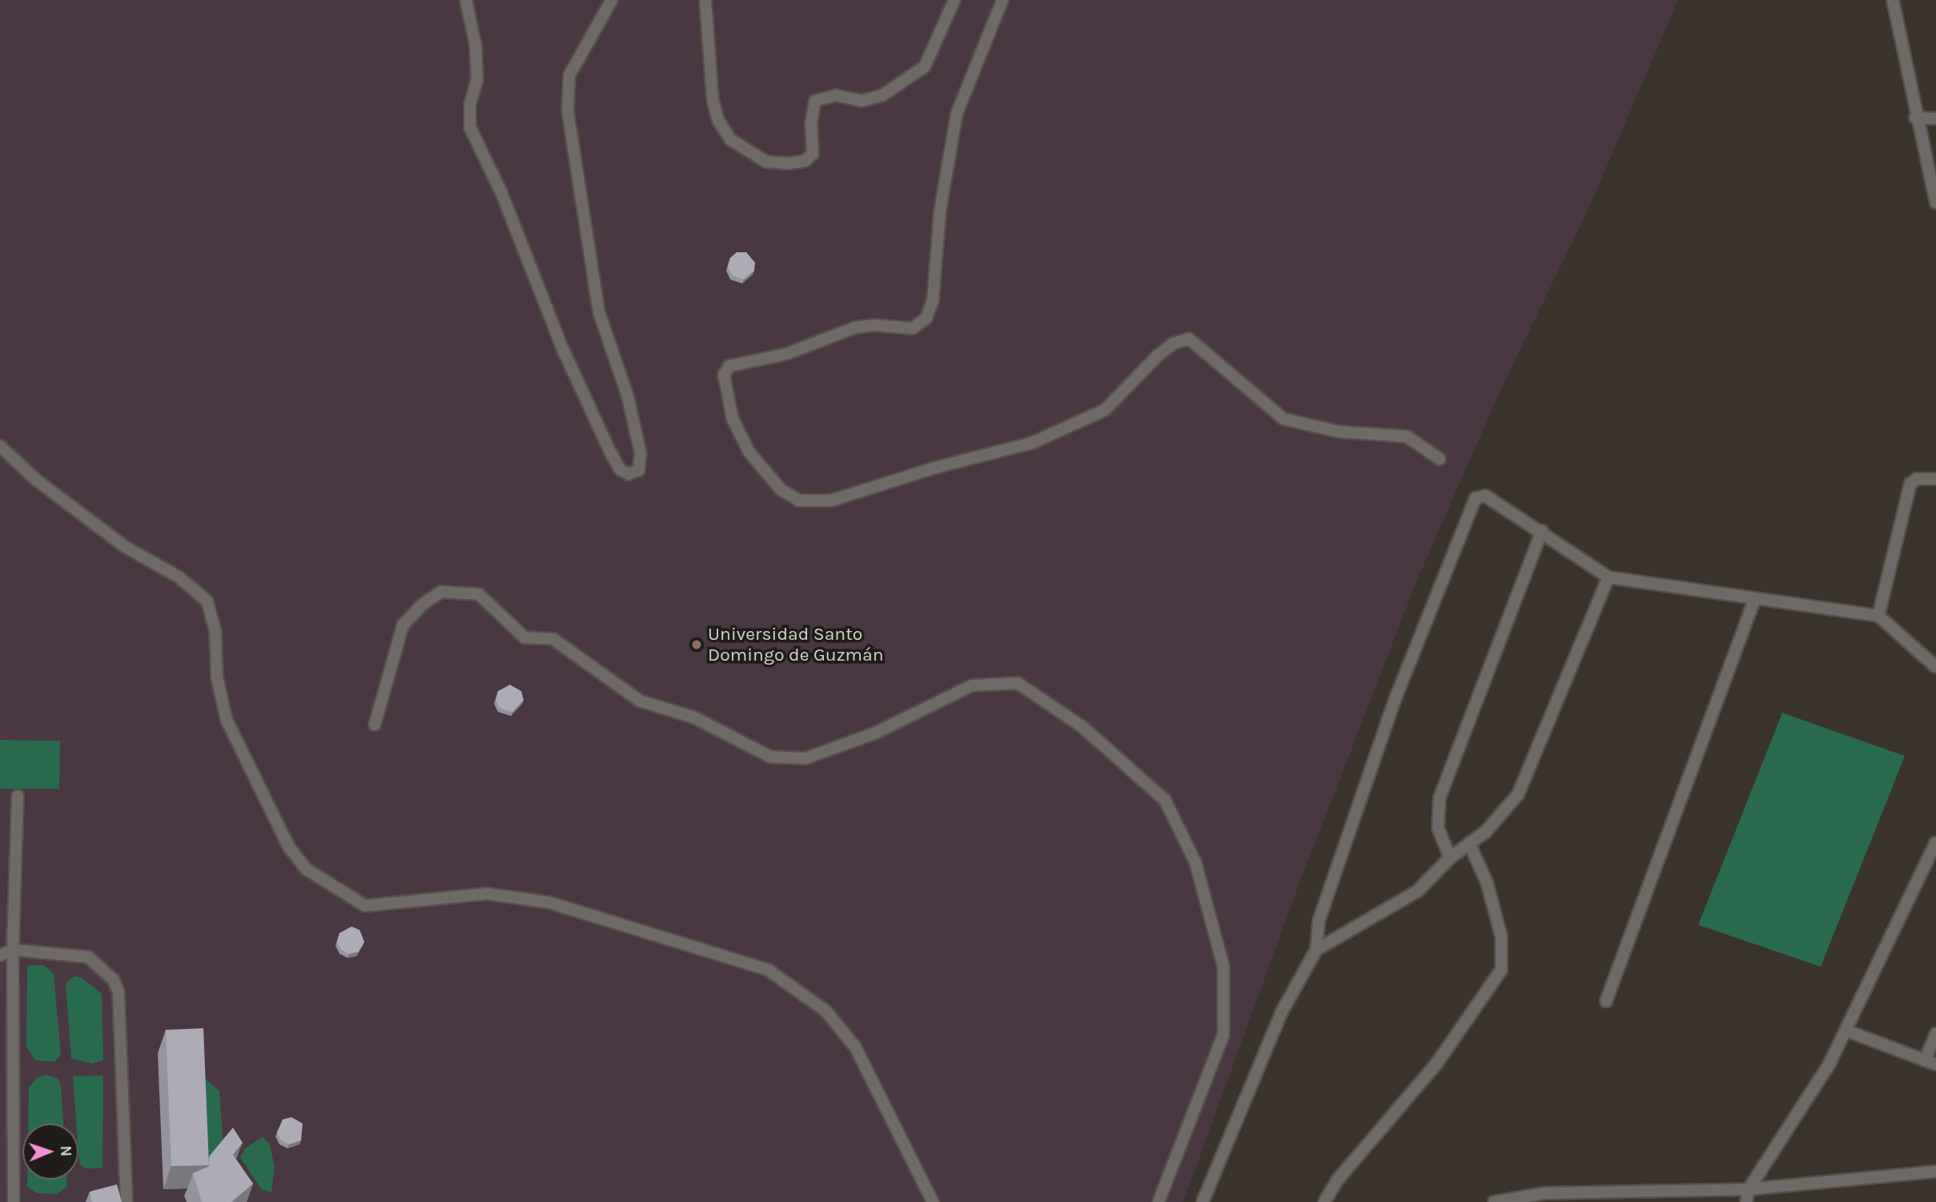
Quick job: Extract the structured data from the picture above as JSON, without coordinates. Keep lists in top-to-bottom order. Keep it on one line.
{"places":["Universidad Santo Domingo de Guzmán"],"north":"right"}
